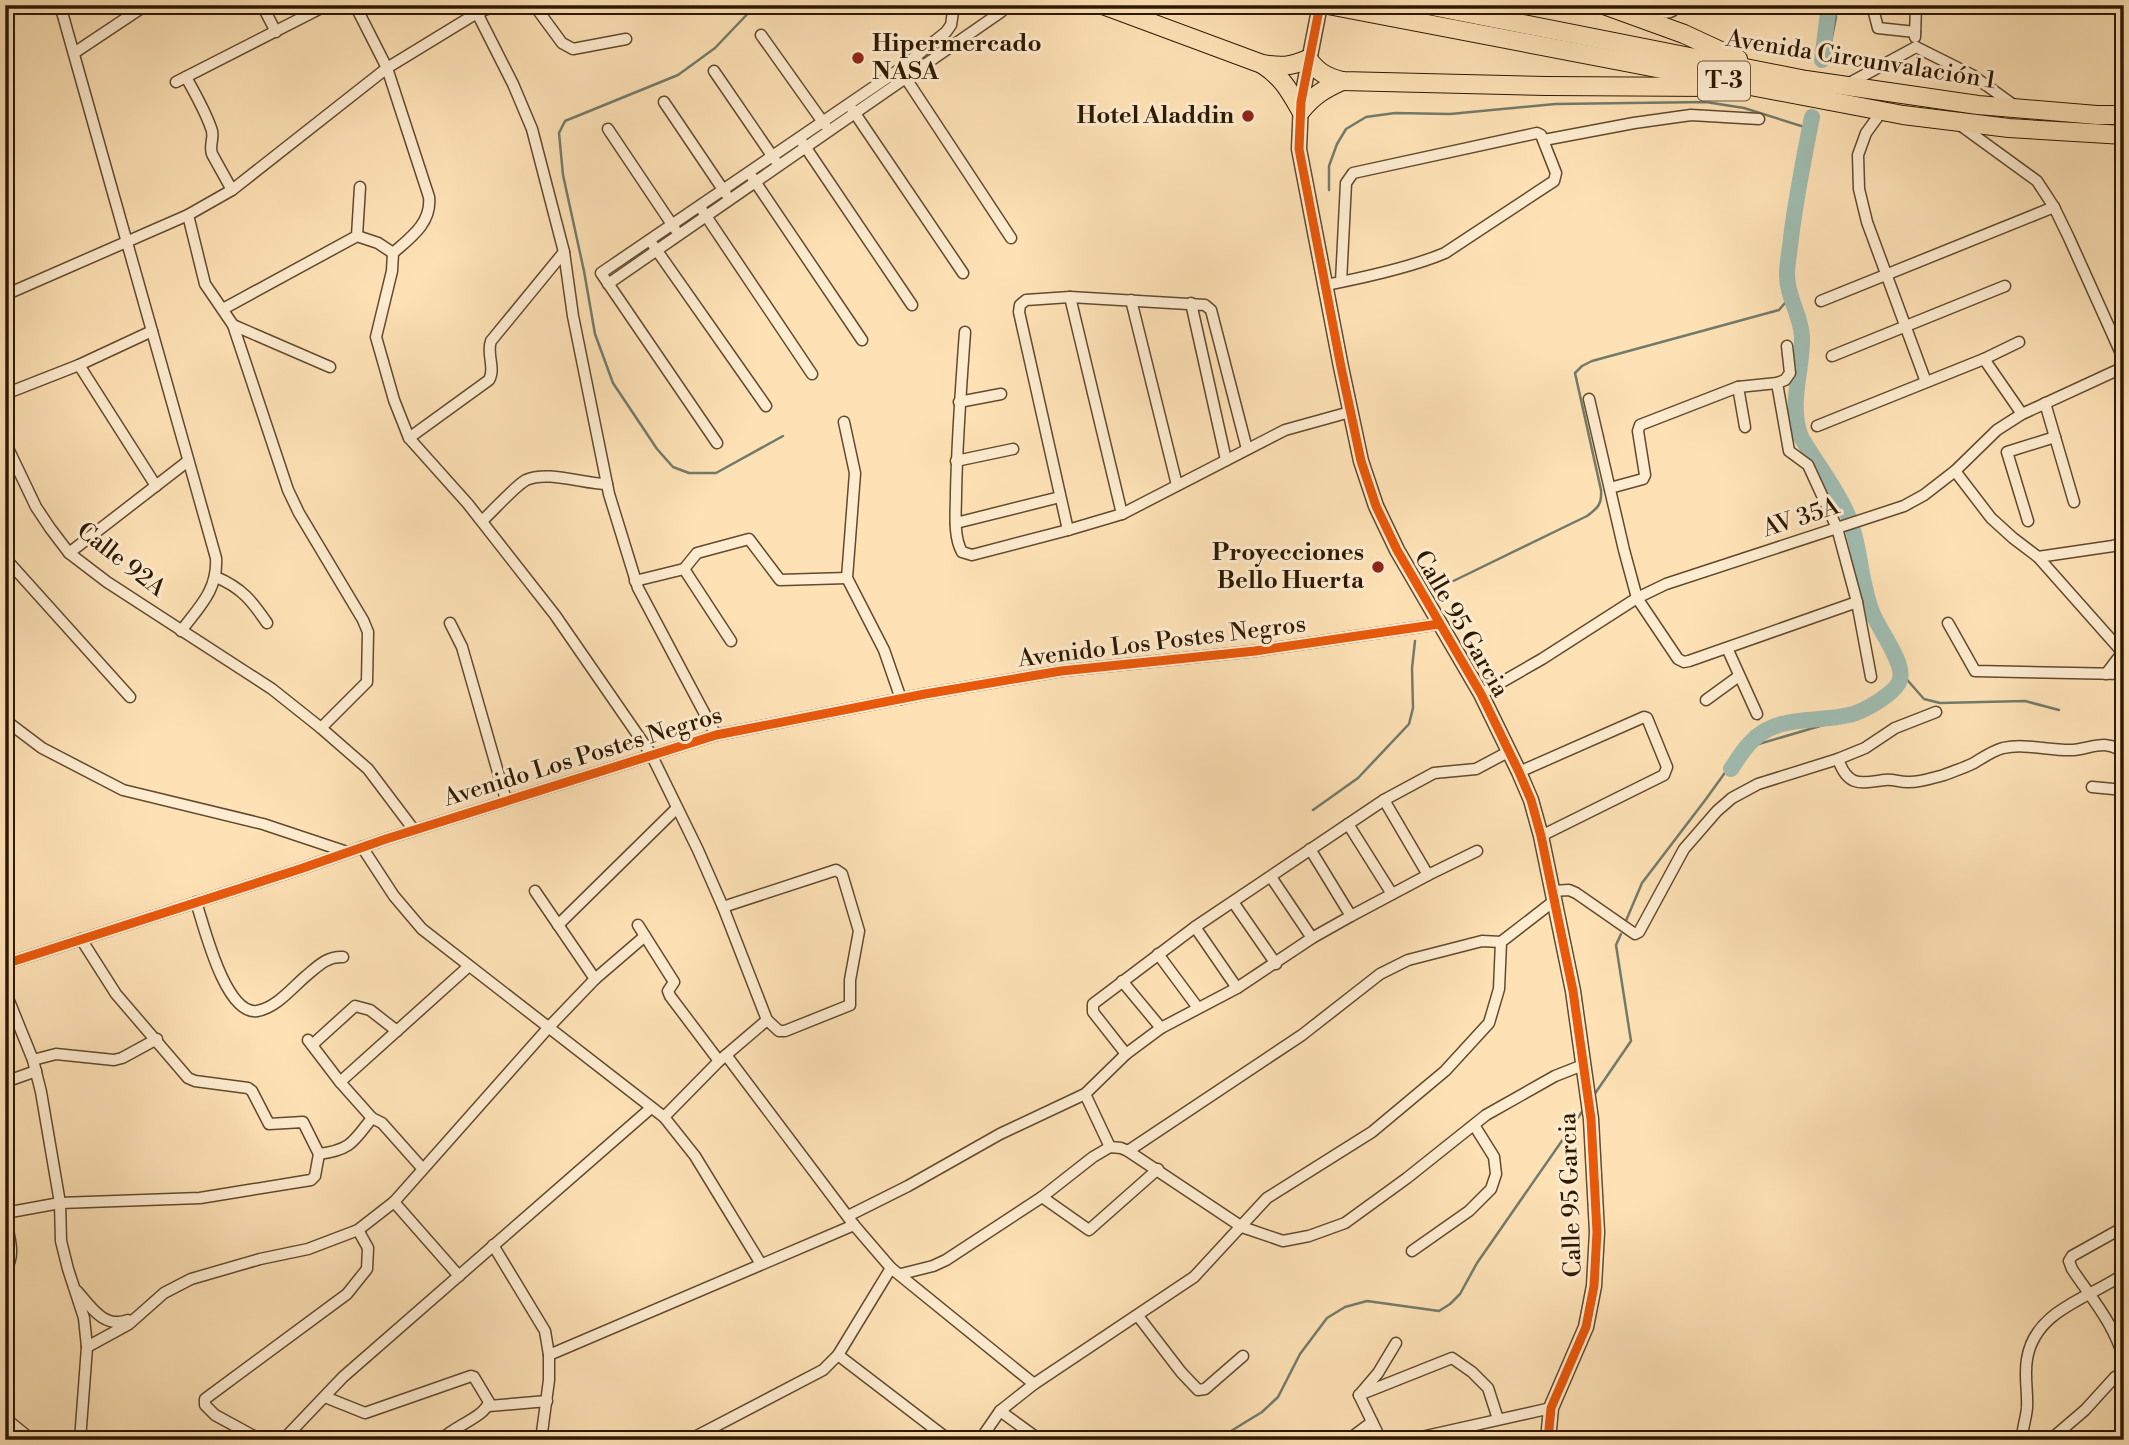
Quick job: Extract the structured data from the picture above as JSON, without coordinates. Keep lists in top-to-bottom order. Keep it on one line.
{"streets":{"main road":["Avenida Circunvalación 1","T-3"],"street":["AV 35A","Calle 92A","Calle 95 Garcia","Avenido Los Postes Negros"]},"crossings":[["AV 35A","Calle 95 Garcia"],["Calle 92A","Avenido Los Postes Negros"],["Calle 95 Garcia","Avenido Los Postes Negros"]],"places":["Hipermercado NASA","Hotel Aladdin","Proyecciones Bello Huerta"]}
